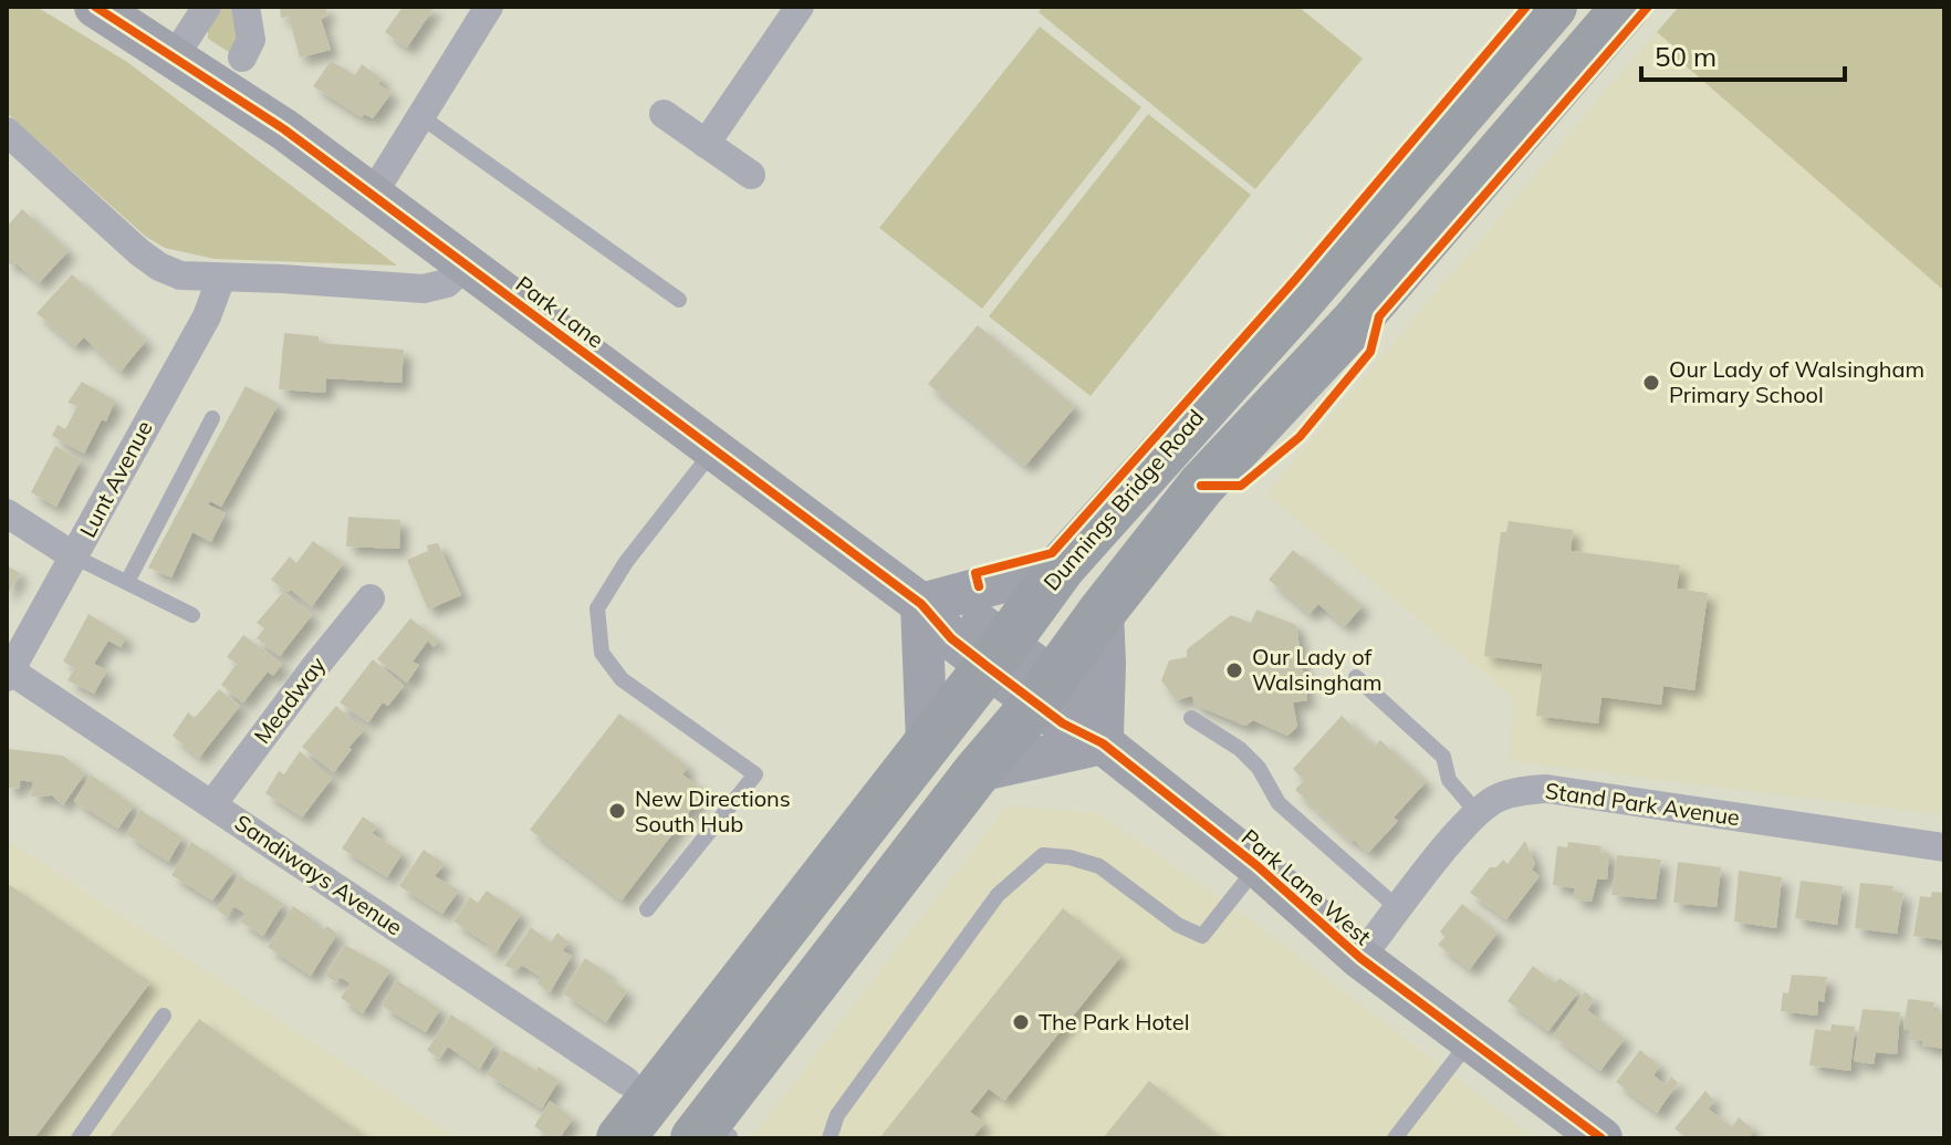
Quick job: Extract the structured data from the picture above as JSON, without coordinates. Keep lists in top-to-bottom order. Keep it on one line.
{"streets":{"highway":["Dunnings Bridge Road"],"street":["Park Lane","Lunt Avenue","Meadway","Stand Park Avenue","Sandiways Avenue","Park Lane West"]},"crossings":[["Park Lane","Dunnings Bridge Road"],["Park Lane","Park Lane West"],["Lunt Avenue","Sandiways Avenue"],["Dunnings Bridge Road","Park Lane West"],["Meadway","Sandiways Avenue"],["Stand Park Avenue","Park Lane West"]],"places":["Our Lady of Walsingham Primary School","Our Lady of Walsingham","New Directions South Hub","The Park Hotel"],"scale_bar":"50 m"}
